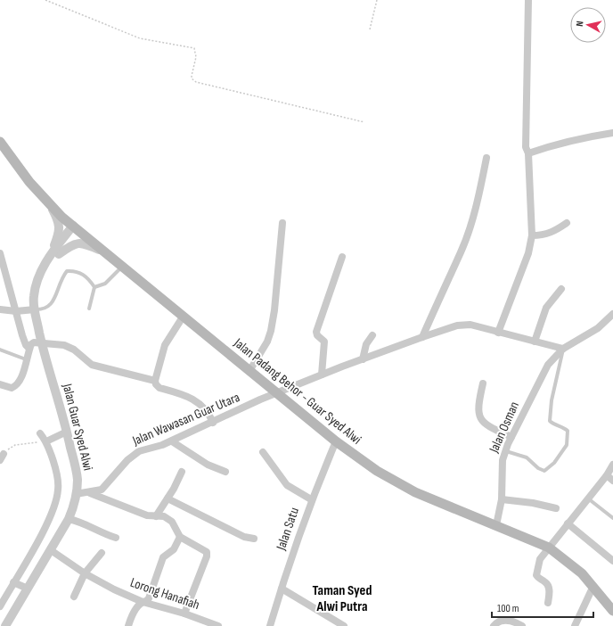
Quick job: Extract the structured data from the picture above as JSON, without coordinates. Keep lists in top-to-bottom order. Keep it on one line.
{"streets":{"main road":["Jalan Padang Behor - Guar Syed Alwi"],"street":["Jalan Wawasan Guar Utara","Jalan Guar Syed Alwi","Jalan Osman","Jalan Satu","Lorong Hanafiah"]},"crossings":[["Jalan Padang Behor - Guar Syed Alwi","Jalan Wawasan Guar Utara"],["Jalan Padang Behor - Guar Syed Alwi","Jalan Guar Syed Alwi"],["Jalan Padang Behor - Guar Syed Alwi","Jalan Osman"],["Jalan Padang Behor - Guar Syed Alwi","Jalan Satu"],["Jalan Wawasan Guar Utara","Jalan Guar Syed Alwi"],["Jalan Wawasan Guar Utara","Jalan Osman"],["Jalan Guar Syed Alwi","Lorong Hanafiah"]],"districts":["Taman Syed Alwi Putra"],"scale_bar":"100 m","north":"left"}
